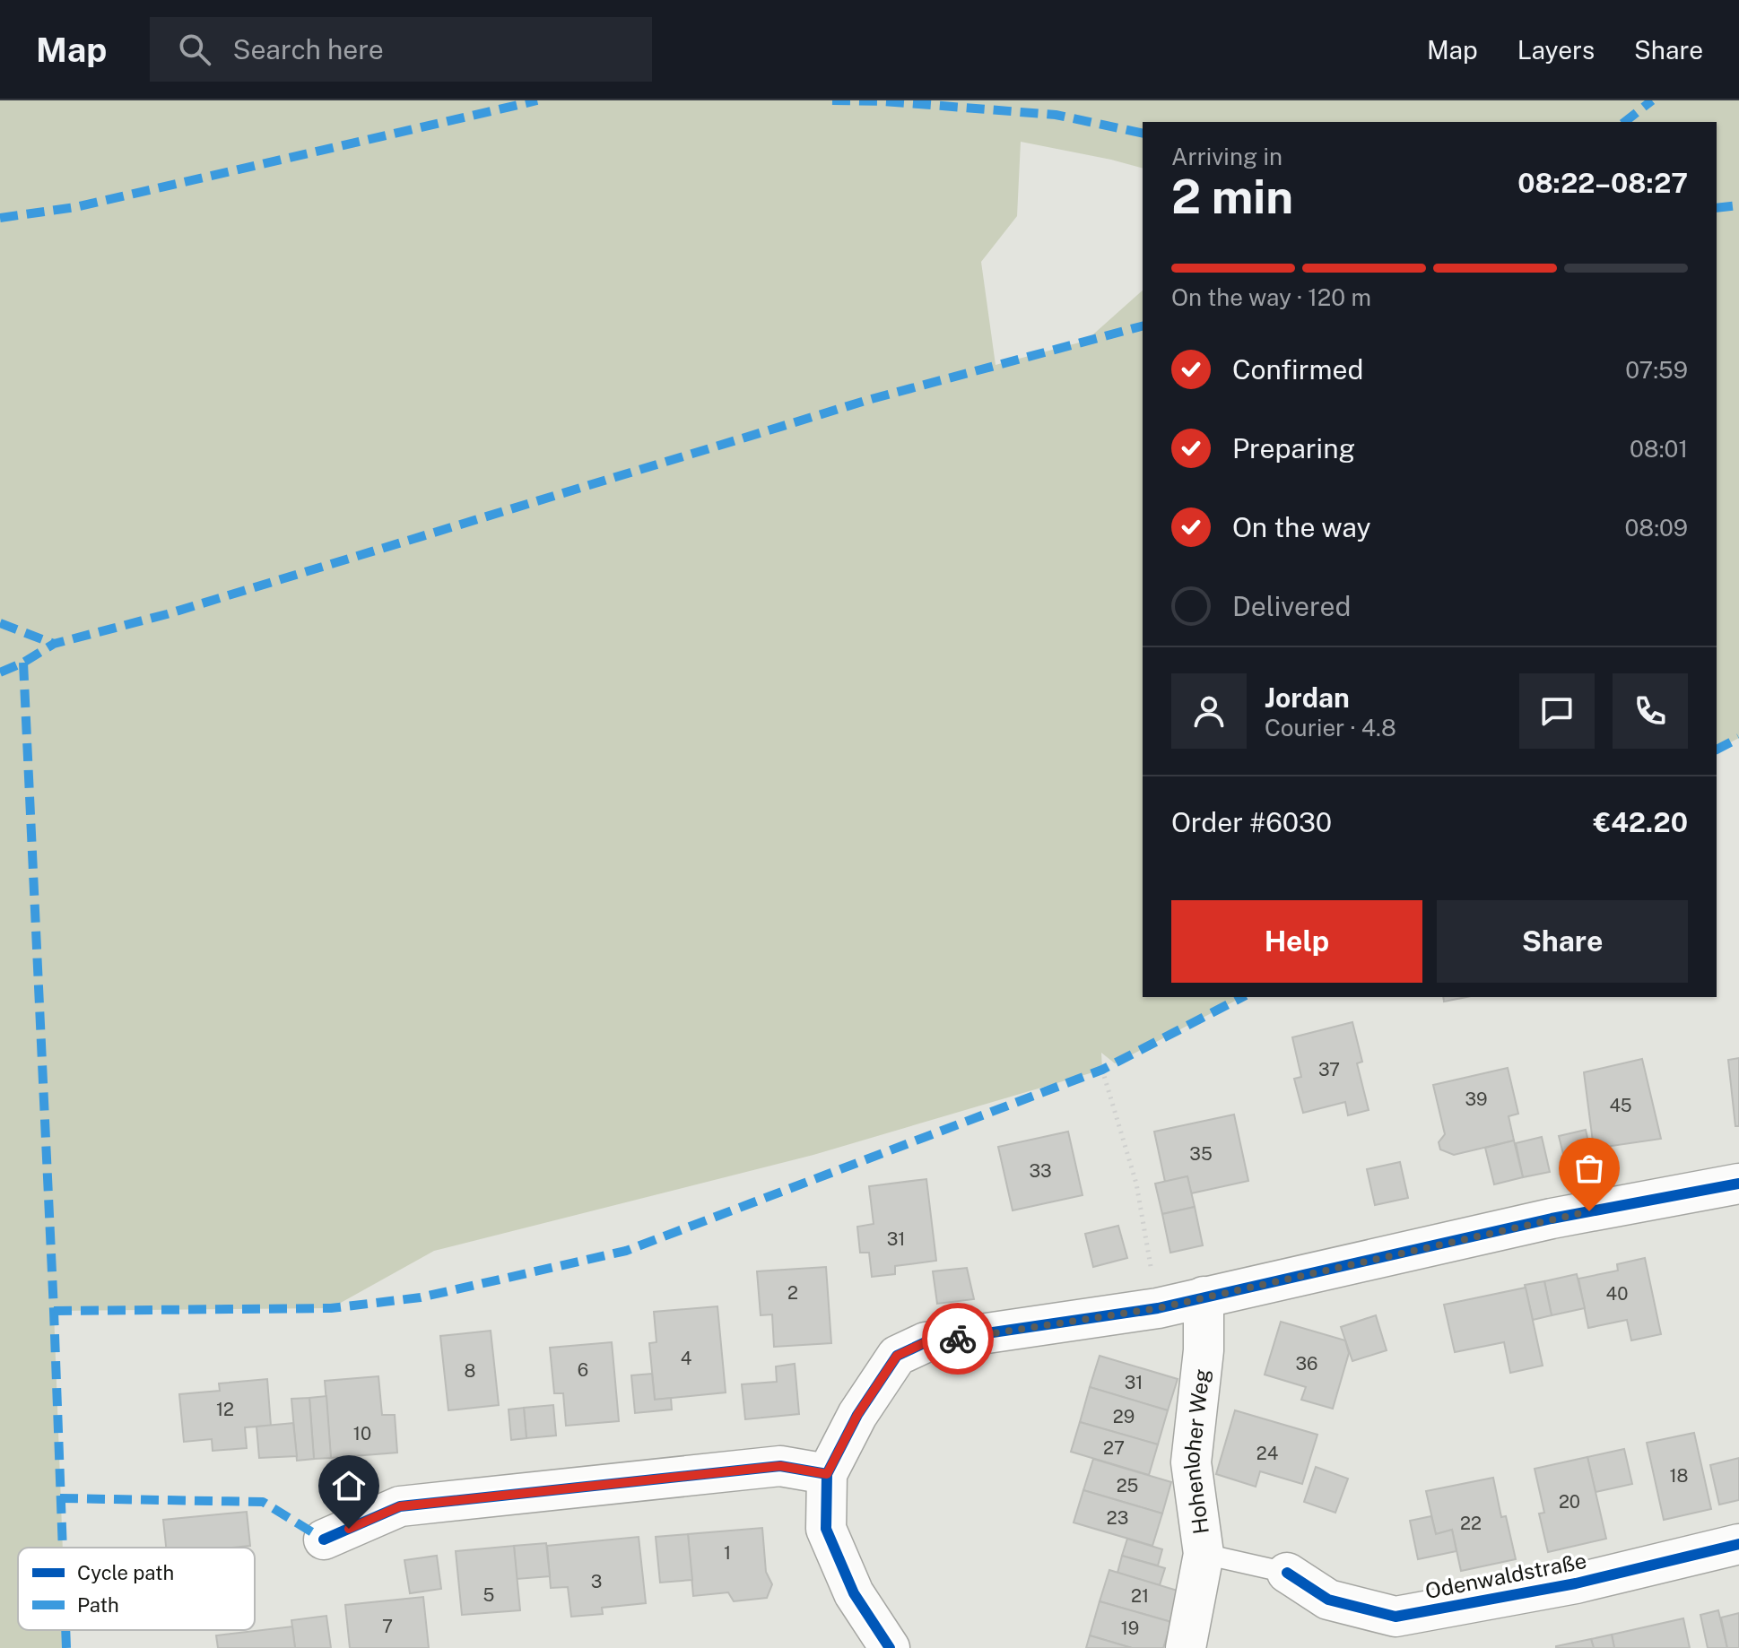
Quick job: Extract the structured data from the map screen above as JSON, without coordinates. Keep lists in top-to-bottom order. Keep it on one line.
{"streets":{"street":["Hohenloher Weg","Odenwaldstraße"]},"house_numbers":["37","39","45","35","33","31","2","40","4","36","6","8","31","12","29","10","27","24","18","25","20","23","22","1","3","5","21","7","19"],"legend":["Cycle path","Path"],"page":{"header":"Map","search":"Search here","nav":["Map","Layers","Share"],"heading":["2 min","Arriving in","08:22–08:27"],"panel":["Jordan","Courier · 4.8","Order #6030","€42.20"],"bar":"On the way · 120 m","list":[["Confirmed","07:59"],["Preparing","08:01"],["On the way","08:09"],"Delivered"],"buttons":["Help","Share"]}}
